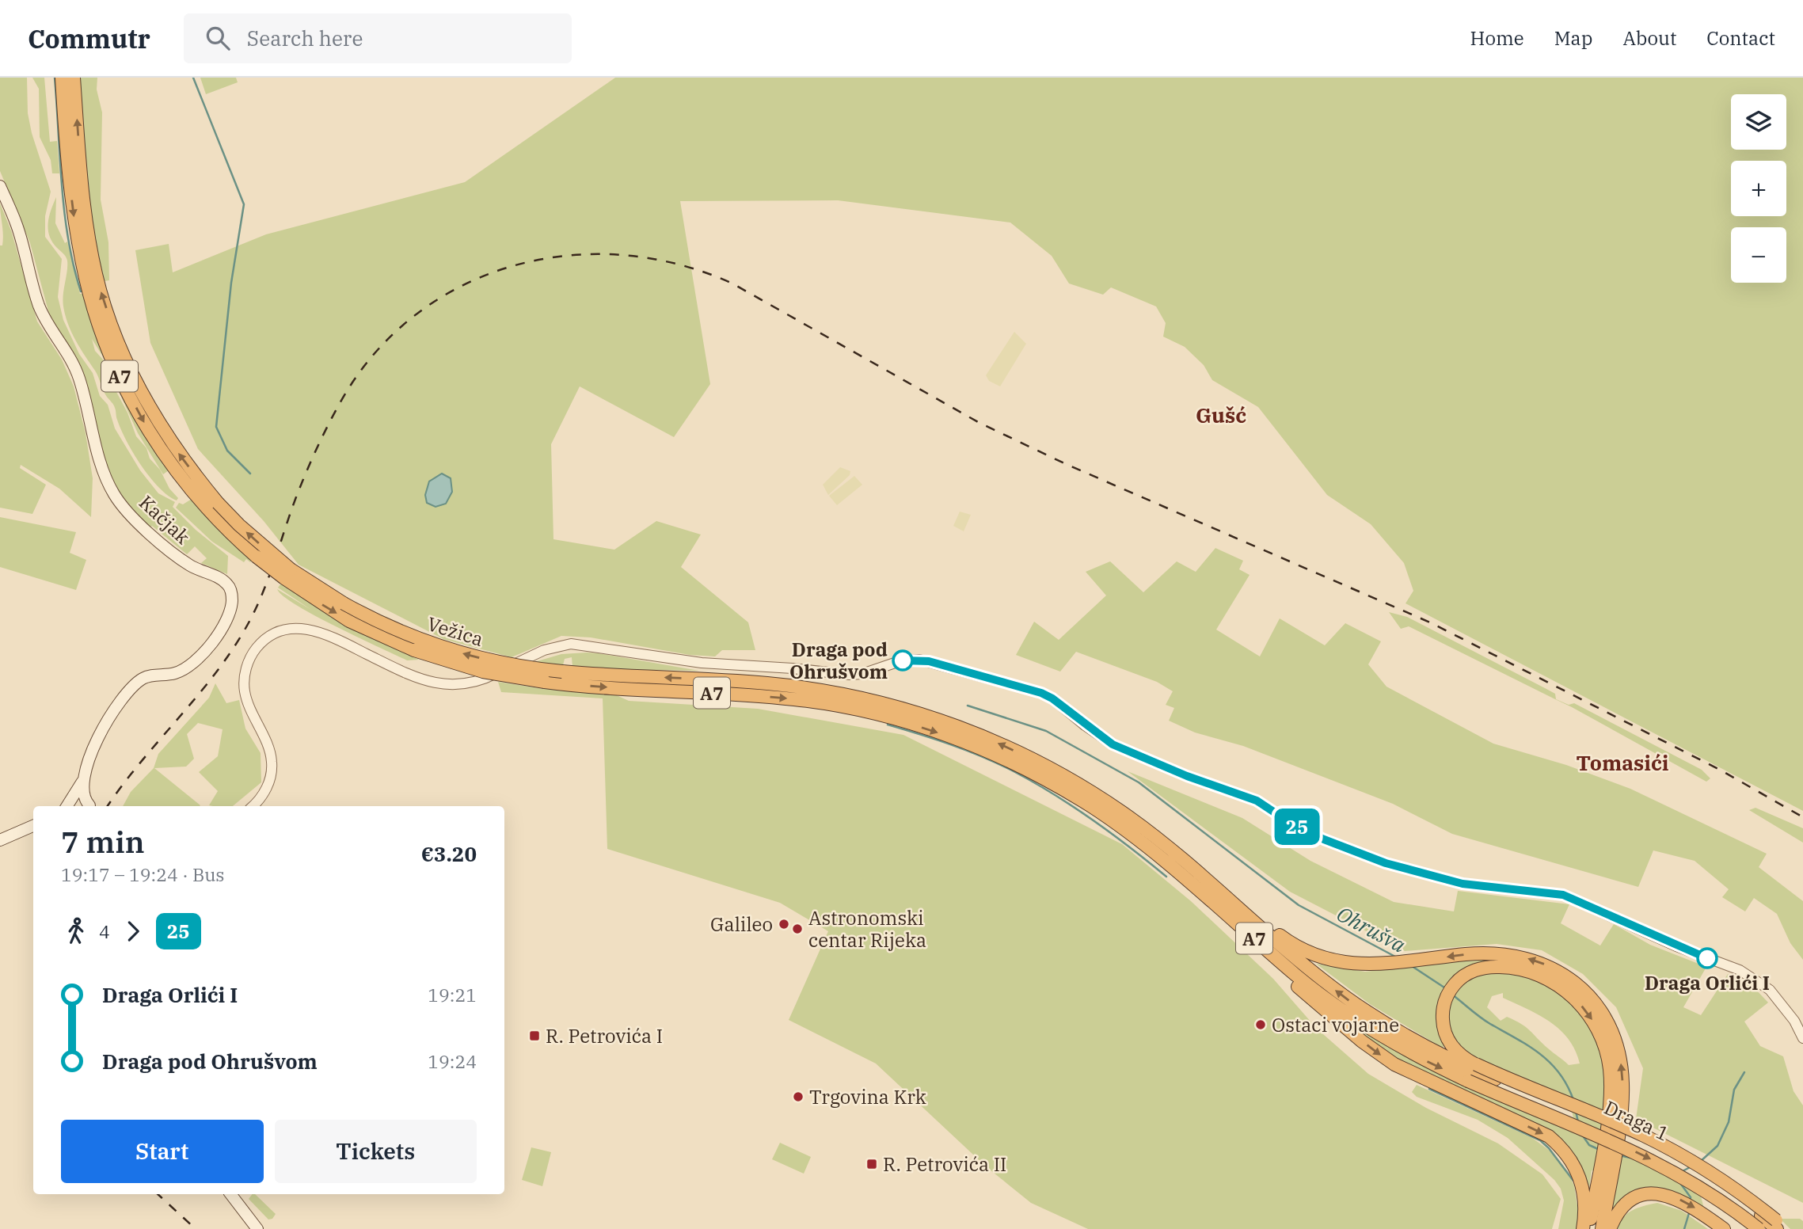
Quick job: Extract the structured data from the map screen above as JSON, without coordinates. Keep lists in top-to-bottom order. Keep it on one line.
{"streets":{"highway":["A7","Vežica","Draga 1"],"main road":["Kačjak"]},"crossings":[["A7","Vežica"],["A7","Draga 1"]],"districts":["Gušć","Tomasići"],"water":["Ohrušva"],"places":{"other":["Draga pod Ohrušvom","Galileo","Astronomski centar Rijeka","Draga Orlići I","Ostaci vojarne","Trgovina Krk"],"transit":["R. Petrovića I","R. Petrovića II"]},"lines":["bus line 25"],"page":{"header":"Commutr","search":"Search here","nav":["Home","Map","About","Contact"],"on_map":"25","map_buttons":["+","−"],"heading":["7 min","19:17 – 19:24 · Bus","€3.20"],"legs":["4","25"],"list":[{"name":"Draga Orlići I","value":"19:21"},{"name":"Draga pod Ohrušvom","value":"19:24"}],"buttons":["Start","Tickets"]}}
